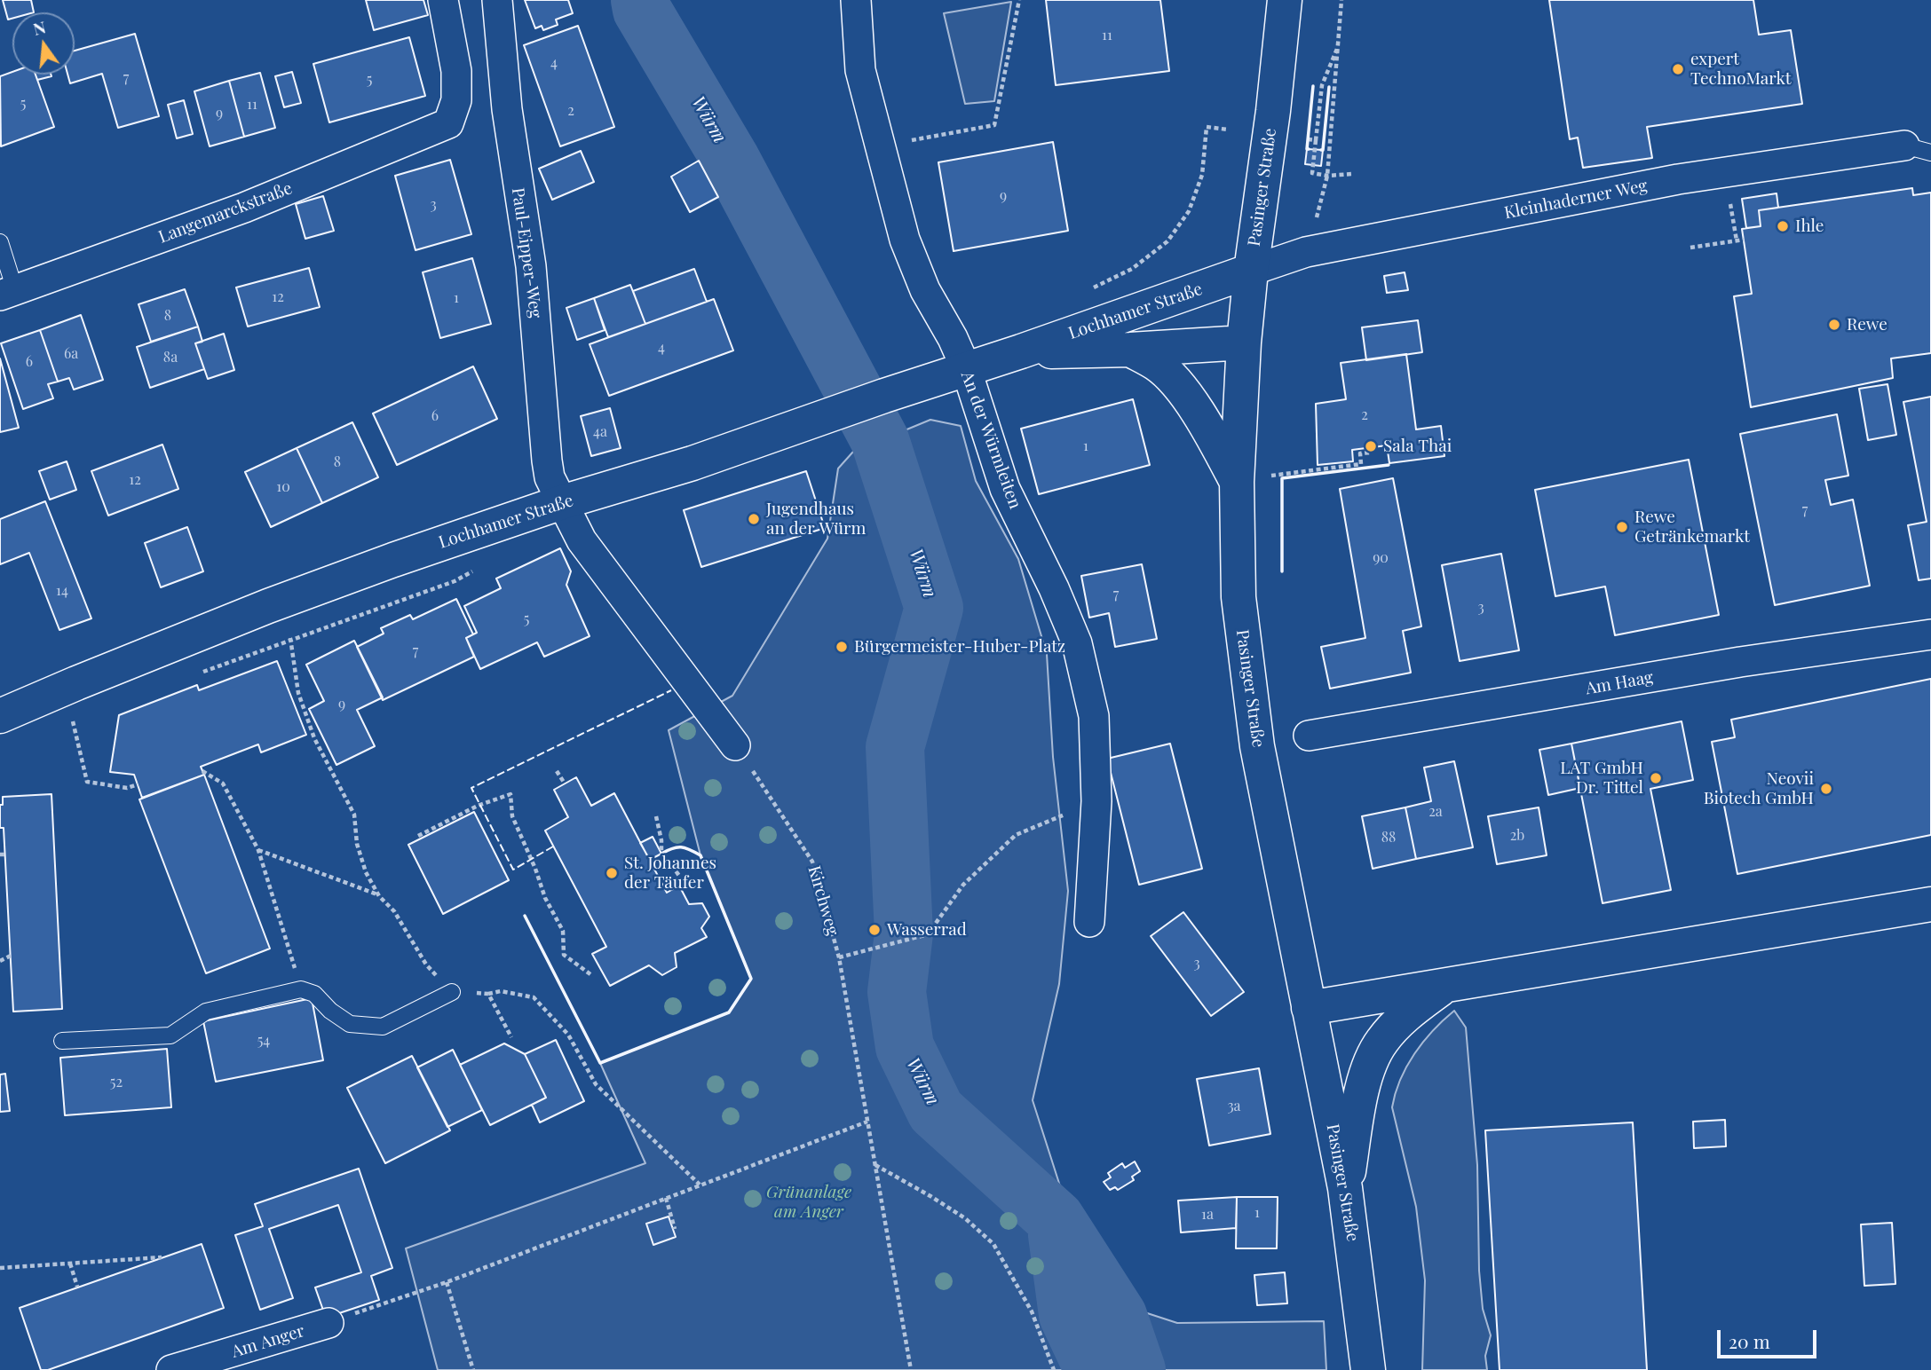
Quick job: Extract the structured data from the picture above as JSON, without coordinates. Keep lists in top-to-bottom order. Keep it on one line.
{"streets":{"main road":["Pasinger Straße","Lochhamer Straße"],"street":["Kleinhaderner Weg","Langemarckstraße","Paul-Eipper-Weg","An der Würmleiten","Am Haag","Am Anger"],"path":["Kirchweg"]},"crossings":[["Pasinger Straße","Kleinhaderner Weg"],["Pasinger Straße","Lochhamer Straße"],["Kleinhaderner Weg","Lochhamer Straße"],["Paul-Eipper-Weg","Lochhamer Straße"],["Lochhamer Straße","An der Würmleiten"]],"water":["Würm"],"parks":["Grünanlage am Anger"],"places":["expert TechnoMarkt","Ihle","Rewe","Sala Thai","Jugendhaus an der Würm","Rewe Getränkemarkt","Bürgermeister-Huber-Platz","LAT GmbH Dr. Tittel","Neovii Biotech GmbH","St. Johannes der Täufer","Wasserrad"],"house_numbers":["11","4","7","5","5","11","2","9","9","3","12","1","8","4","6a","8a","6","2","6","4a","1","8","12","10","7","90","14","7","3","5","7","9","2a","2b","88","3","54","52","3a","1","1a"],"scale_bar":"20 m","north":"top"}
